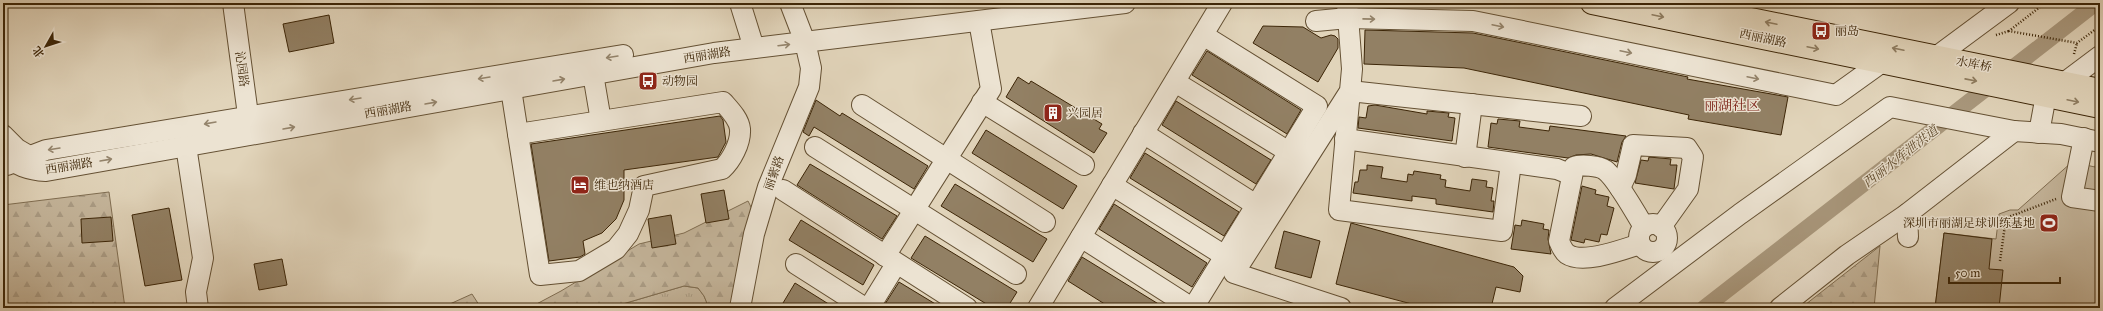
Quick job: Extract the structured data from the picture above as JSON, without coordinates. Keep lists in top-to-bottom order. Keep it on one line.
{"streets":{"main road":["西丽湖路","水库桥"],"street":["沁园路","丽紫路"]},"crossings":[["西丽湖路","水库桥"],["西丽湖路","沁园路"],["西丽湖路","丽紫路"]],"districts":["丽湖社区"],"water":["西丽水库泄洪道"],"places":{"bus stop":["丽岛","动物园"],"building":["兴园居"],"hotel":["维也纳酒店"],"sports":["深圳市丽湖足球训练基地"]},"scale_bar":"50 m","north":"bottom left"}
